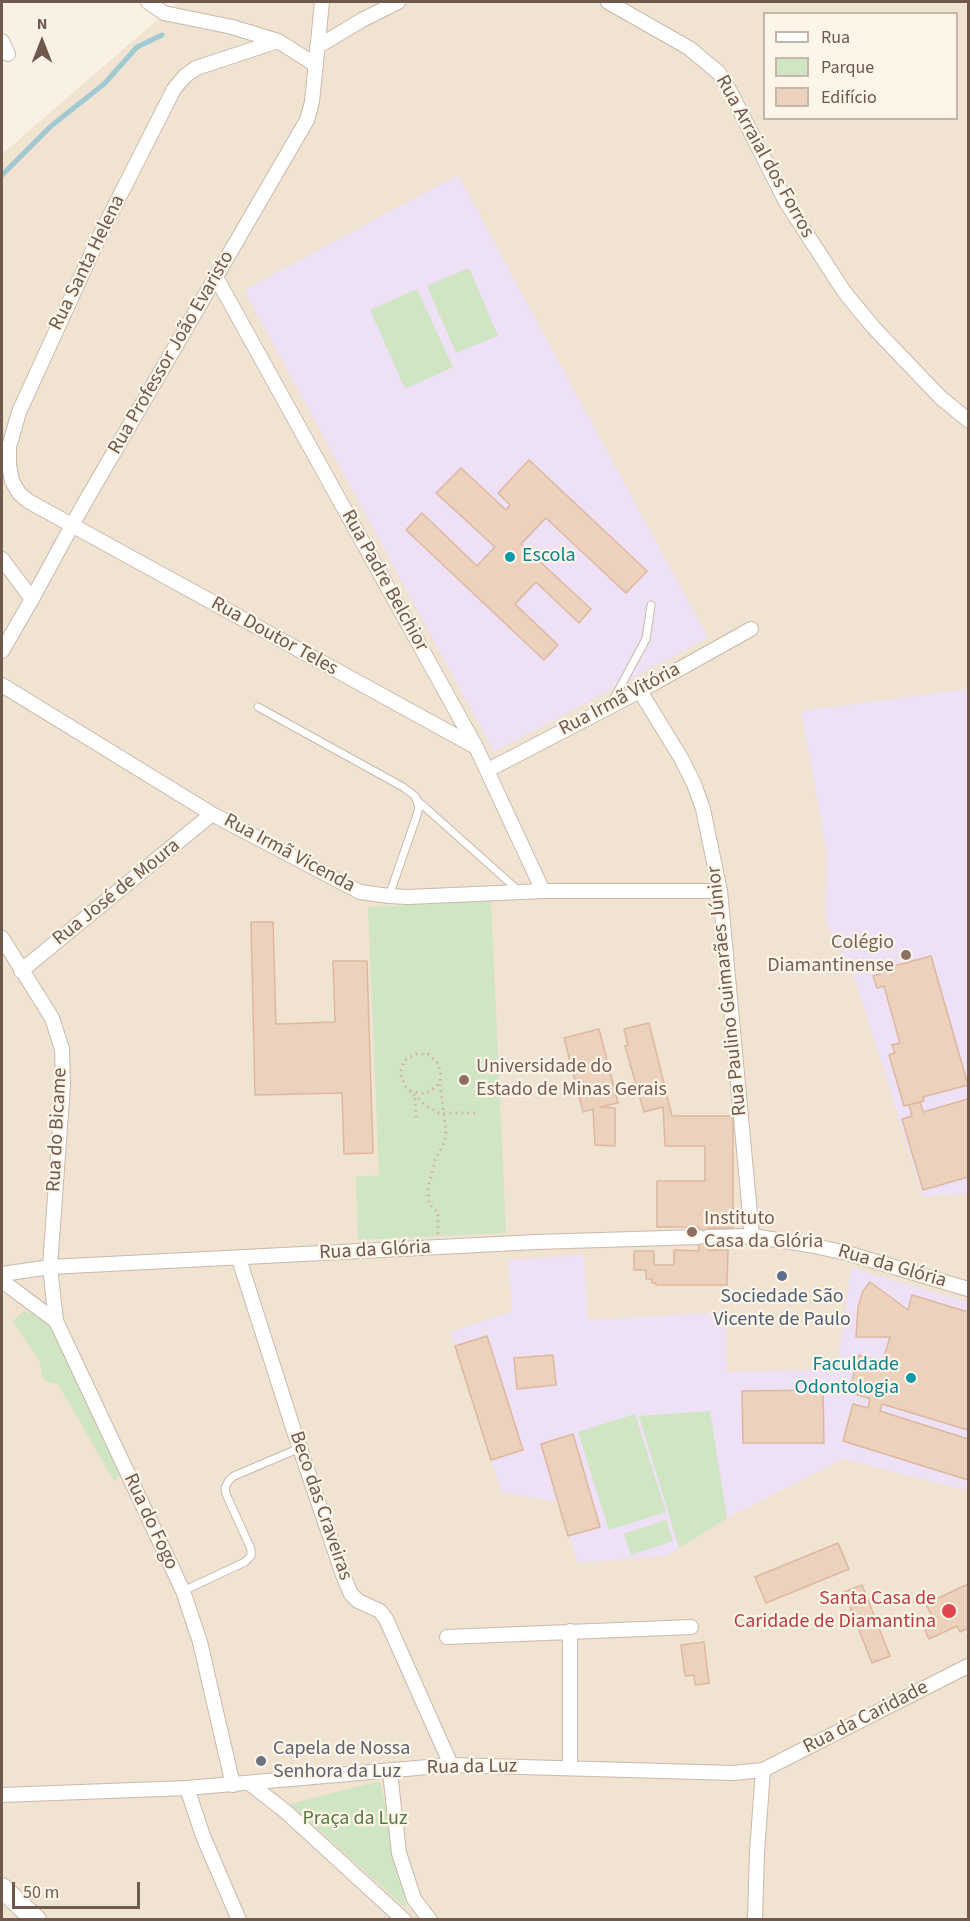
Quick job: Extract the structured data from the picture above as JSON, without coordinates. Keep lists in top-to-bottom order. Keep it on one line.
{"streets":{"street":["Rua Arraial dos Forros","Rua Santa Helena","Rua Professor João Evaristo","Rua Padre Belchior","Rua Doutor Teles","Rua Irmã Vitória","Rua Irmã Vicenda","Rua José de Moura","Rua Paulino Guimarães Júnior","Rua do Bicame","Rua da Glória","Beco das Craveiras","Rua do Fogo","Rua da Caridade","Rua da Luz"]},"crossings":[["Rua Santa Helena","Rua Professor João Evaristo"],["Rua Santa Helena","Rua Doutor Teles"],["Rua Professor João Evaristo","Rua Padre Belchior"],["Rua Professor João Evaristo","Rua Doutor Teles"],["Rua Padre Belchior","Rua Doutor Teles"],["Rua Padre Belchior","Rua Irmã Vitória"],["Rua Padre Belchior","Rua Irmã Vicenda"],["Rua Irmã Vitória","Rua Paulino Guimarães Júnior"],["Rua Irmã Vicenda","Rua José de Moura"],["Rua Irmã Vicenda","Rua Paulino Guimarães Júnior"],["Rua José de Moura","Rua do Bicame"],["Rua Paulino Guimarães Júnior","Rua da Glória"],["Rua do Bicame","Rua da Glória"],["Rua do Bicame","Rua do Fogo"],["Rua da Glória","Beco das Craveiras"],["Rua da Glória","Rua do Fogo"],["Beco das Craveiras","Rua da Luz"],["Rua do Fogo","Rua da Luz"],["Rua da Caridade","Rua da Luz"]],"parks":["Praça da Luz"],"places":["Escola","Colégio Diamantinense","Universidade do Estado de Minas Gerais","Instituto Casa da Glória","Sociedade São Vicente de Paulo","Faculdade Odontologia","Santa Casa de Caridade de Diamantina","Capela de Nossa Senhora da Luz"],"legend":["Rua","Parque","Edifício"],"scale_bar":"50 m","north":"top"}
